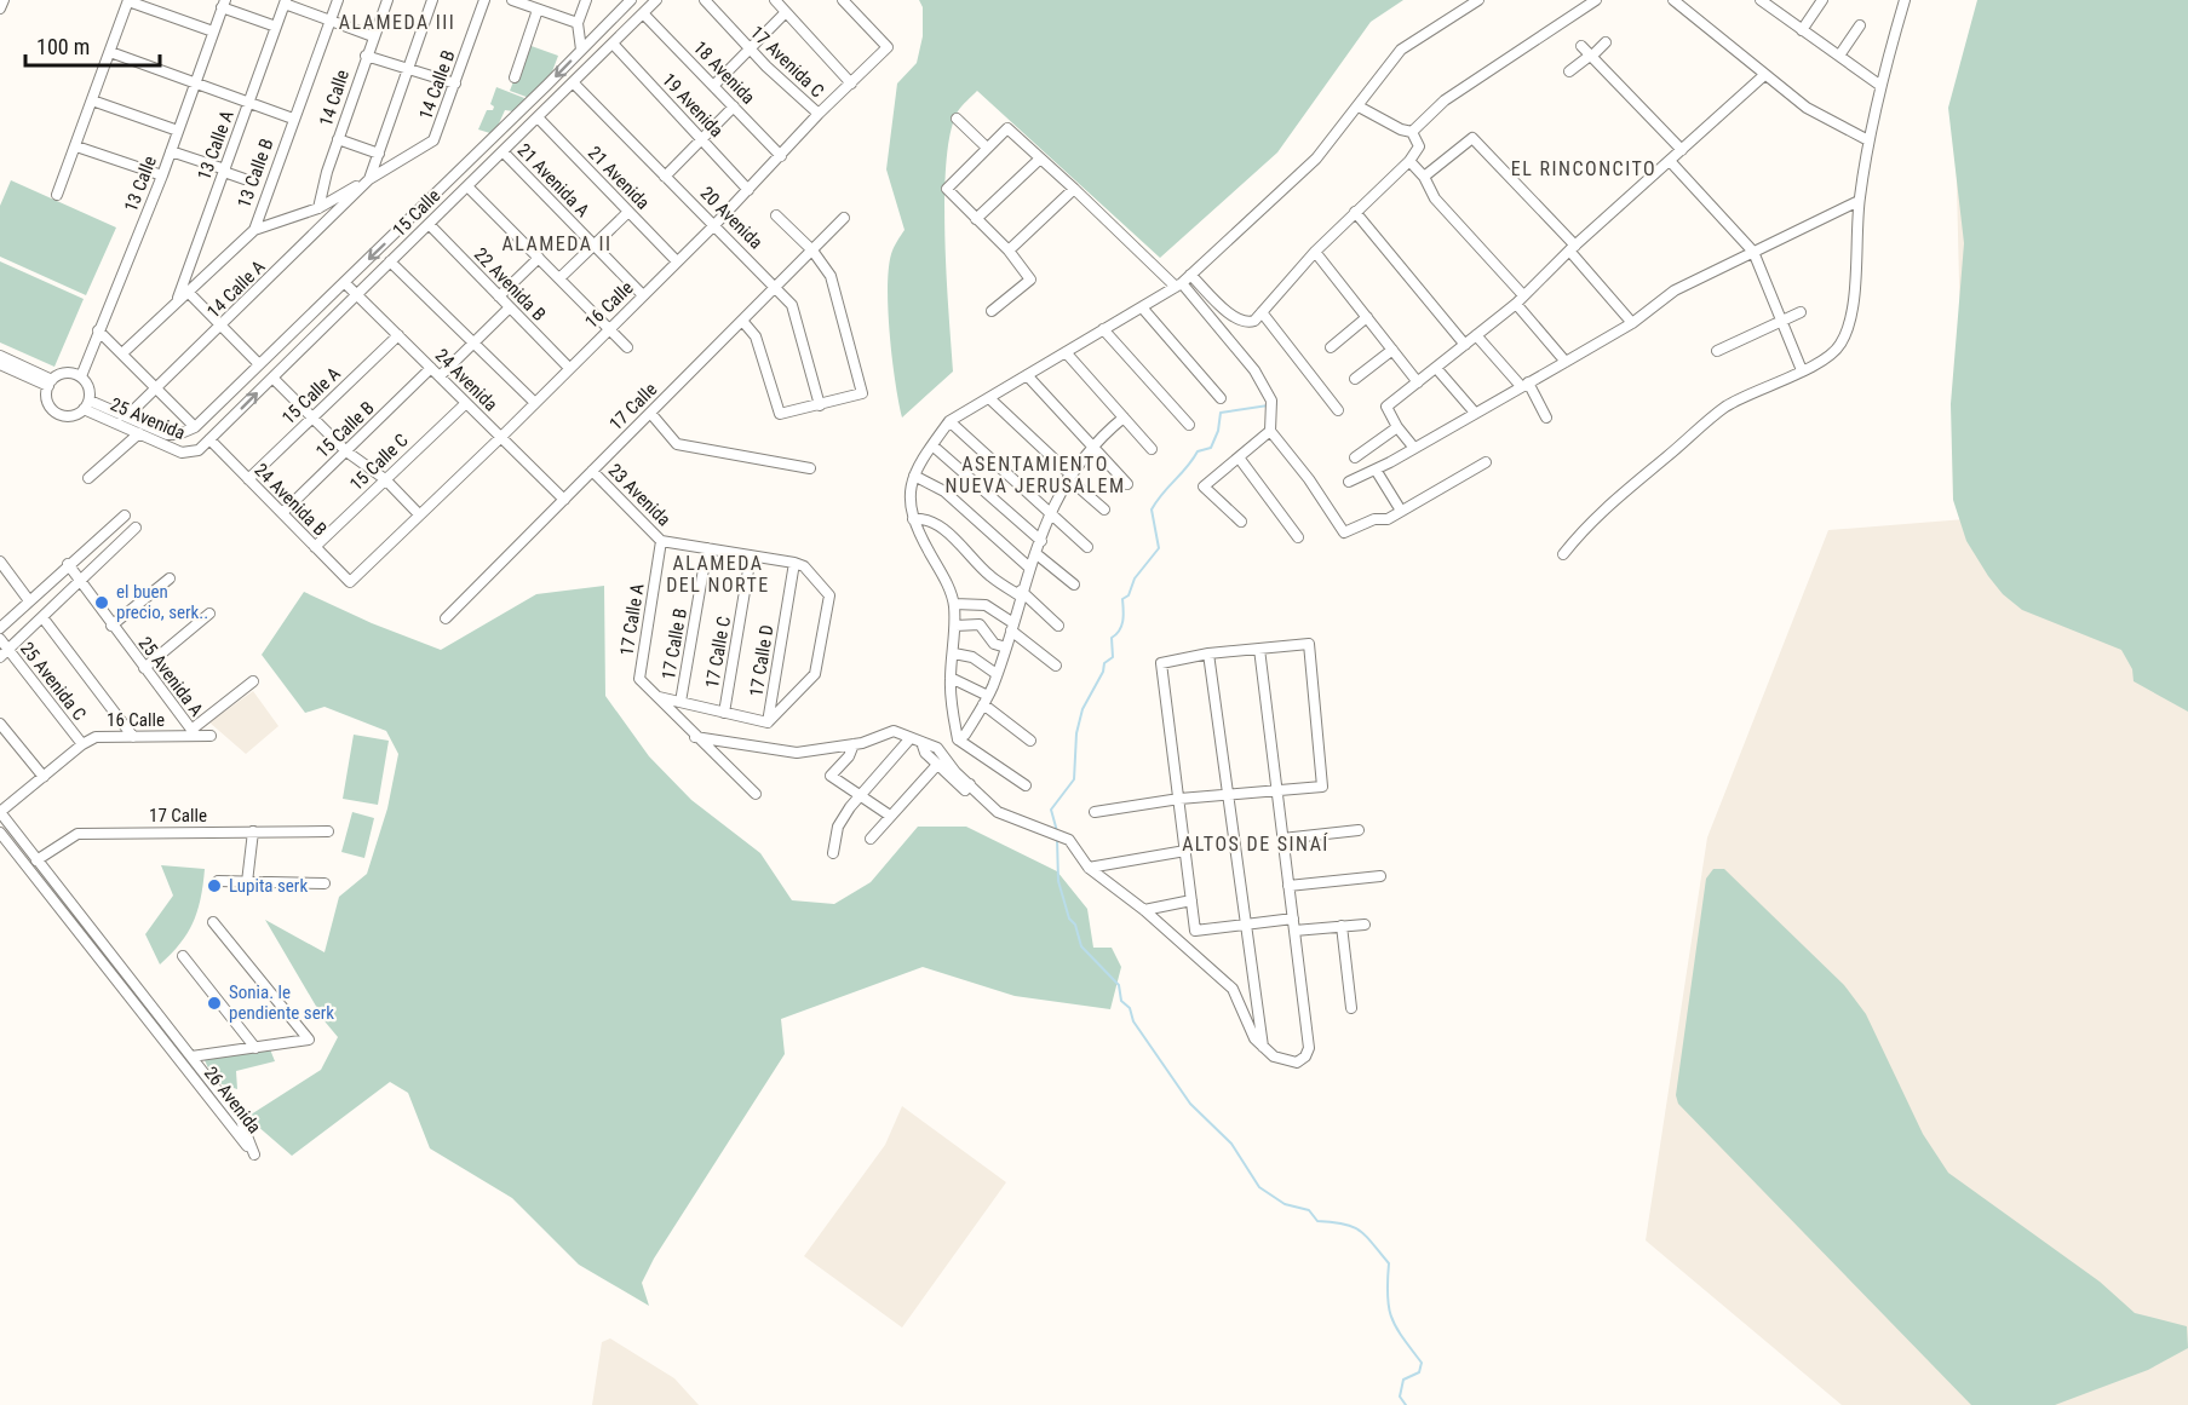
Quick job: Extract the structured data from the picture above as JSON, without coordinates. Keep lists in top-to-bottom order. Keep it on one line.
{"streets":{"street":["17 Avenida C","18 Avenida","14 Calle B","14 Calle","19 Avenida","13 Calle A","13 Calle B","21 Avenida","21 Avenida A","13 Calle","15 Calle","20 Avenida","22 Avenida B","14 Calle A","16 Calle","24 Avenida","15 Calle A","17 Calle","25 Avenida","15 Calle B","15 Calle C","23 Avenida","24 Avenida B","17 Calle A","17 Calle B","17 Calle C","17 Calle D","25 Avenida A","25 Avenida C","26 Avenida"]},"crossings":[["17 Avenida C","16 Calle"],["18 Avenida","15 Calle"],["18 Avenida","16 Calle"],["14 Calle B","14 Calle A"],["19 Avenida","15 Calle"],["19 Avenida","16 Calle"],["13 Calle A","13 Calle B"],["21 Avenida","15 Calle"],["21 Avenida","16 Calle"],["21 Avenida A","15 Calle"],["21 Avenida A","16 Calle"],["13 Calle","25 Avenida"],["15 Calle","20 Avenida"],["15 Calle","22 Avenida B"],["15 Calle","24 Avenida"],["15 Calle","25 Avenida"],["15 Calle","24 Avenida B"],["20 Avenida","16 Calle"],["20 Avenida","17 Calle"],["22 Avenida B","16 Calle"],["14 Calle A","25 Avenida"],["16 Calle","24 Avenida"],["16 Calle","24 Avenida B"],["16 Calle","25 Avenida A"],["16 Calle","25 Avenida C"],["16 Calle","26 Avenida"],["24 Avenida","15 Calle A"],["24 Avenida","17 Calle"],["24 Avenida","15 Calle B"],["24 Avenida","15 Calle C"],["15 Calle A","24 Avenida B"],["17 Calle","23 Avenida"],["17 Calle","26 Avenida"],["15 Calle B","24 Avenida B"],["15 Calle C","24 Avenida B"],["23 Avenida","17 Calle A"],["23 Avenida","17 Calle B"],["23 Avenida","17 Calle C"],["23 Avenida","17 Calle D"]],"districts":["ALAMEDA III","EL RINCONCITO","ALAMEDA II","ASENTAMIENTO NUEVA JERUSALEM","ALAMEDA DEL NORTE","ALTOS DE SINAÍ"],"places":["el buen precio, serk..","Lupita serk","Sonia. le pendiente serk"],"scale_bar":"100 m"}
